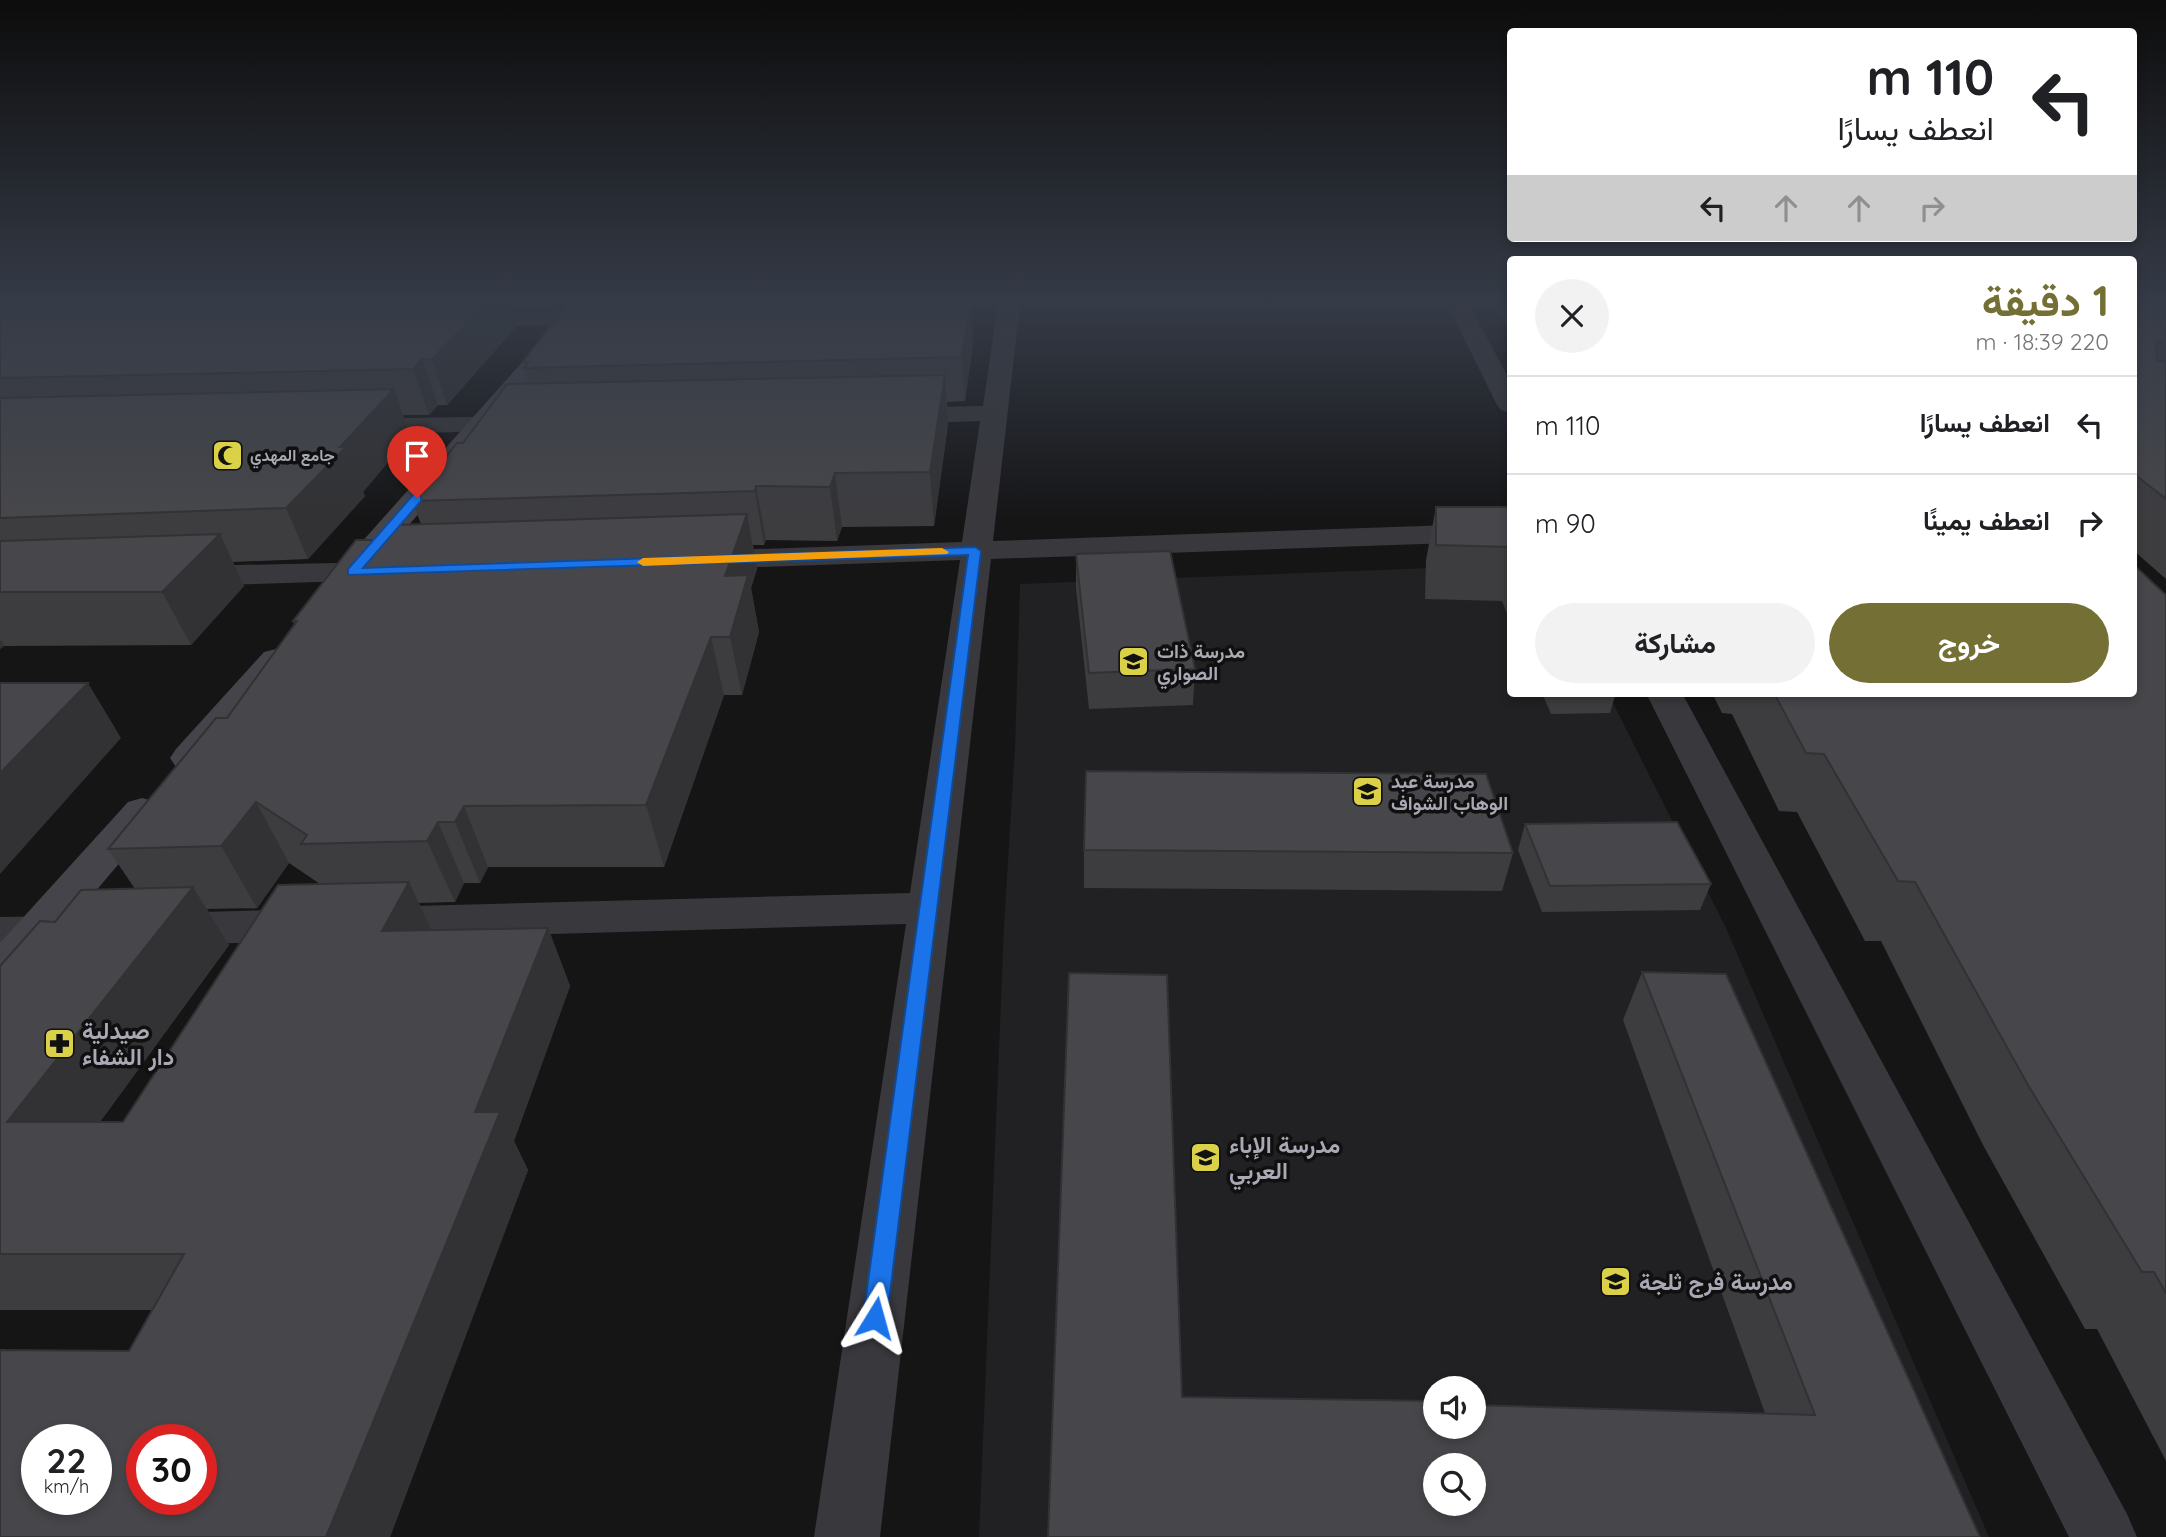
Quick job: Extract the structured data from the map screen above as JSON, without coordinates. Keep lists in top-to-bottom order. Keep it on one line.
{"places":{"mosque":["جامع المهدي"],"school or university":["مدرسة ذات الصواري","مدرسة عبد الوهاب الشواف","مدرسة الإباء العربي","مدرسة فرج ثلجة"],"pharmacy":["صيدلية دار الشفاء"]},"page":{"turn":["110 m","انعطف يسارًا"],"heading":["1 دقيقة","220 m · 18:39"],"list":[{"name":"انعطف يسارًا","value":"110 m"},{"name":"انعطف يمينًا","value":"90 m"}],"buttons":["خروج","مشاركة"],"speed":"22 km/h","limit":"30"}}
